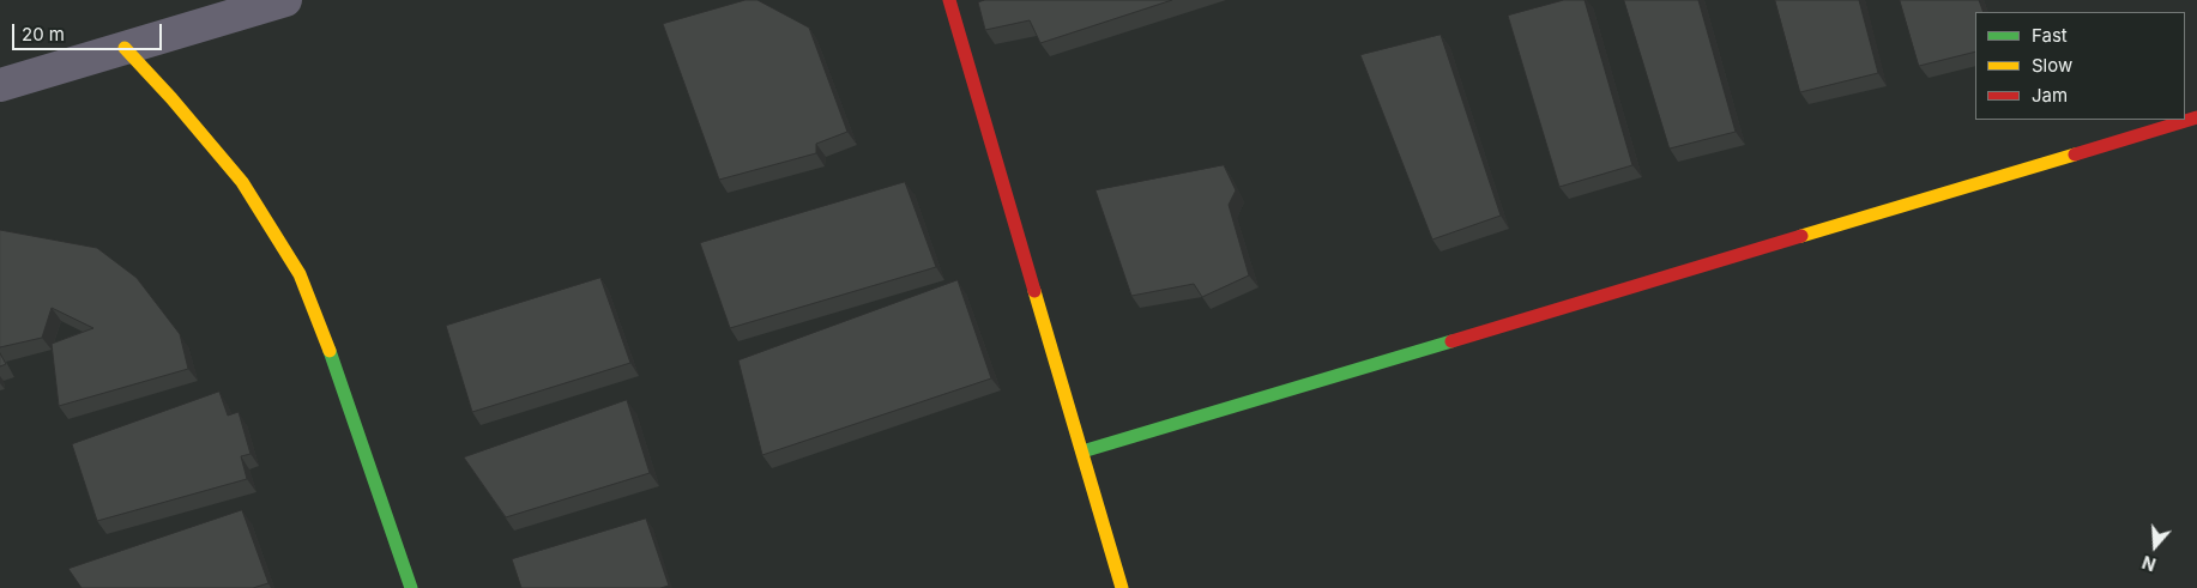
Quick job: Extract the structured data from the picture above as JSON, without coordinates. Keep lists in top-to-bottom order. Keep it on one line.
{"legend":["Fast","Slow","Jam"],"scale_bar":"20 m","north":"bottom"}
